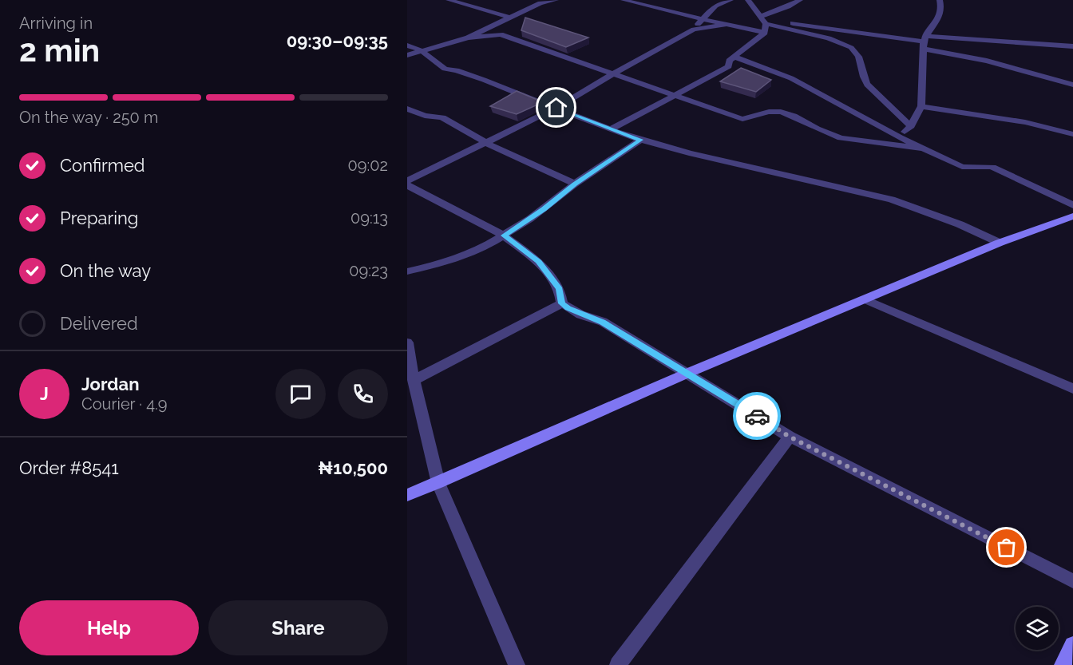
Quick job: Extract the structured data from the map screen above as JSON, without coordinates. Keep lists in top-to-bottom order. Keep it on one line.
{"page":{"heading":["2 min","Arriving in","09:30–09:35"],"panel":["Jordan","Courier · 4.9","Order #8541","₦10,500"],"bar":"On the way · 250 m","list":[["Confirmed","09:02"],["Preparing","09:13"],["On the way","09:23"],"Delivered"],"round":"J","buttons":["Help","Share"]}}
